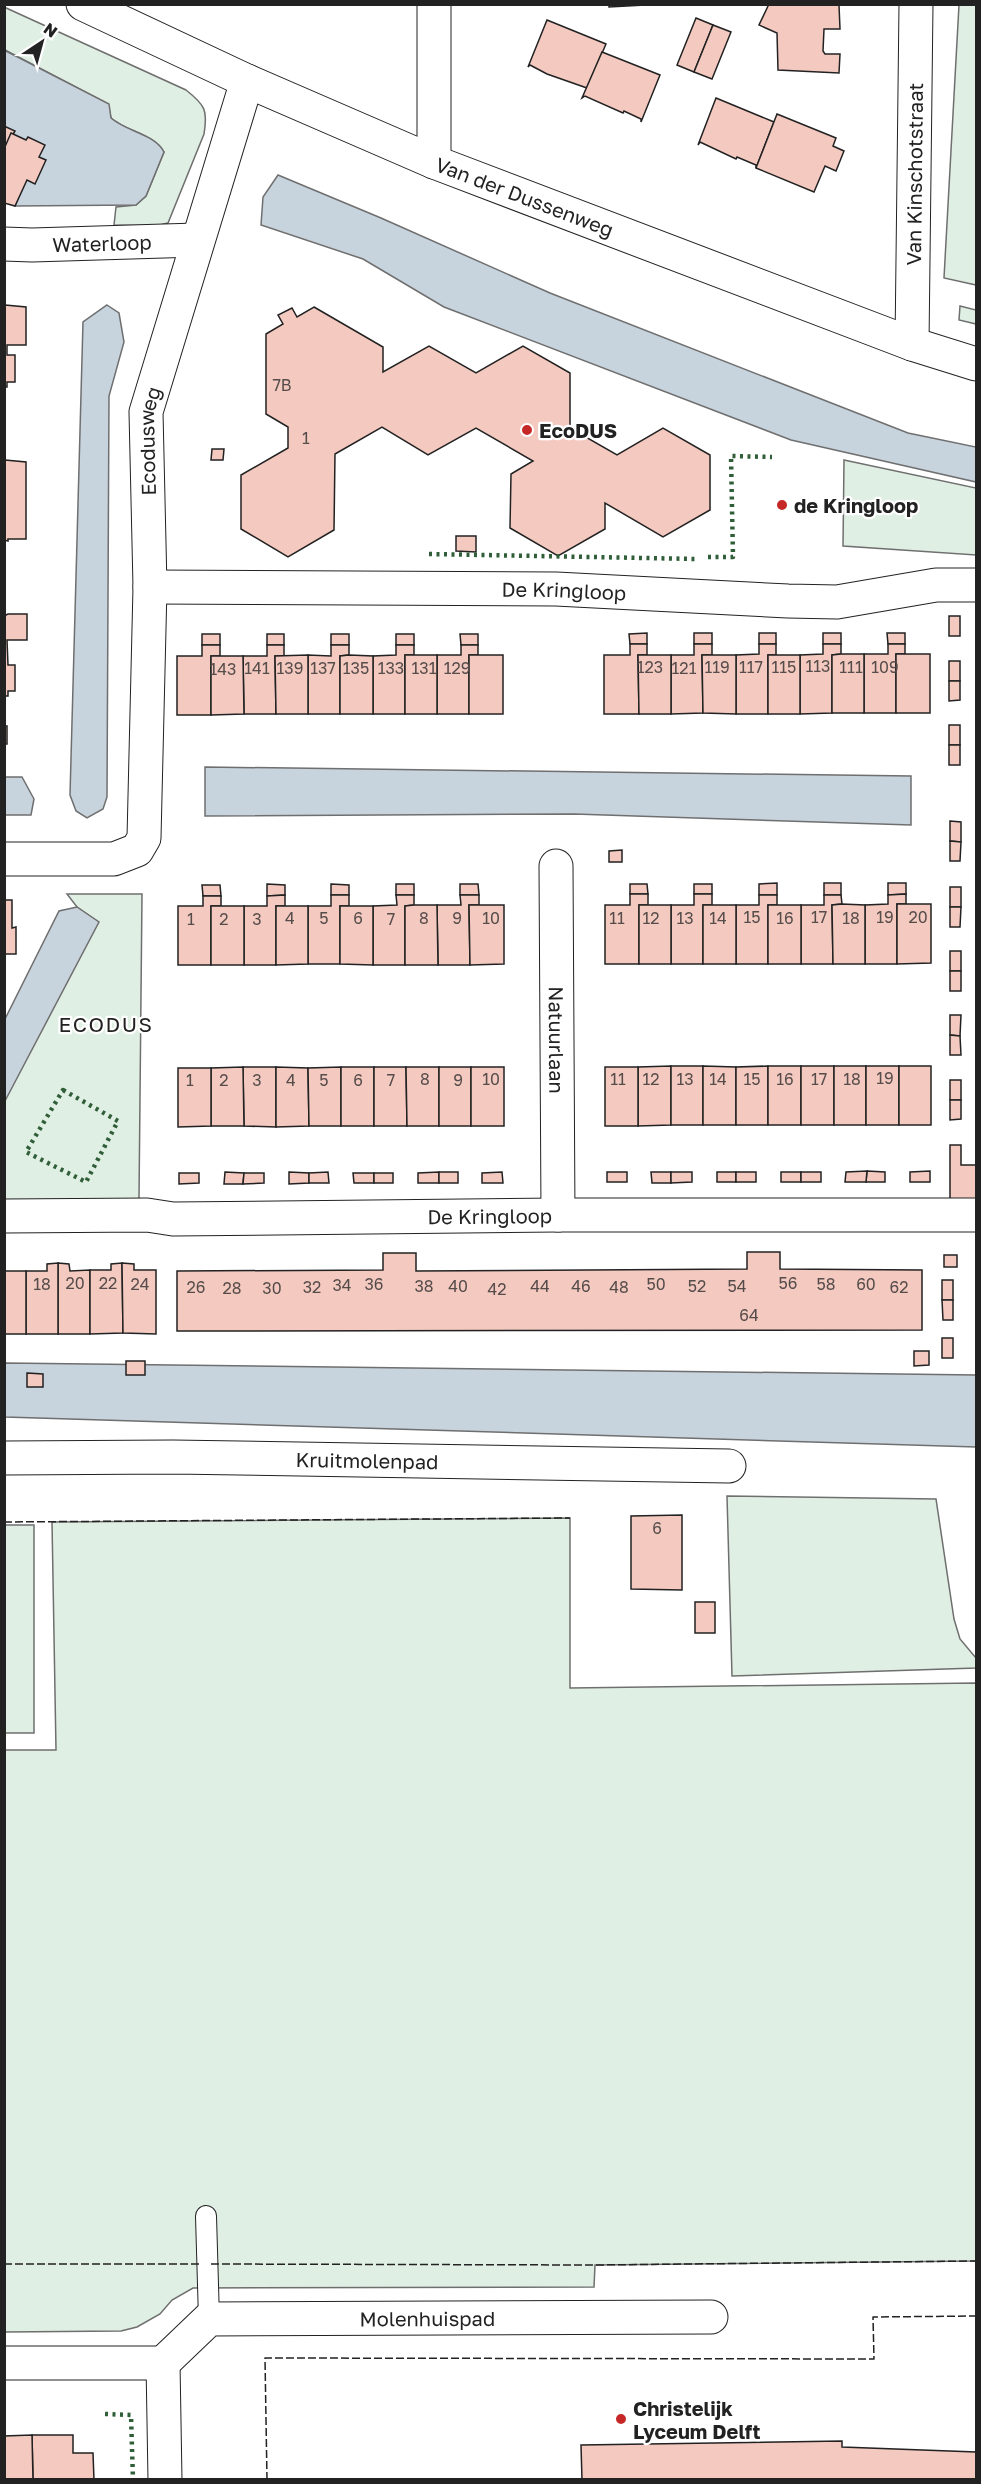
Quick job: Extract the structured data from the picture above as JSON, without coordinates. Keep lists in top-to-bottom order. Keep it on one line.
{"streets":{"street":["Van Kinschotstraat","Van der Dussenweg","Waterloop","Ecodusweg","De Kringloop","Natuurlaan","Kruitmolenpad","Molenhuispad"]},"crossings":[["Van Kinschotstraat","Van der Dussenweg"],["Van der Dussenweg","Ecodusweg"],["Waterloop","Ecodusweg"],["Ecodusweg","De Kringloop"],["De Kringloop","Natuurlaan"]],"districts":["ECODUS"],"places":["EcoDUS","de Kringloop","Christelijk Lyceum Delft"],"house_numbers":["7B","1","113","123","119","117","115","111","109","141","139","137","135","133","131","129","121","143","15","17","19","20","4","5","6","8","9","10","11","12","13","14","16","18","1","2","3","7","19","8","10","11","12","13","14","15","16","17","18","1","2","3","4","5","6","7","9","20","22","56","18","24","36","50","58","60","34","38","40","44","46","52","54","26","32","48","62","28","30","42","64","6"],"north":"top right"}
